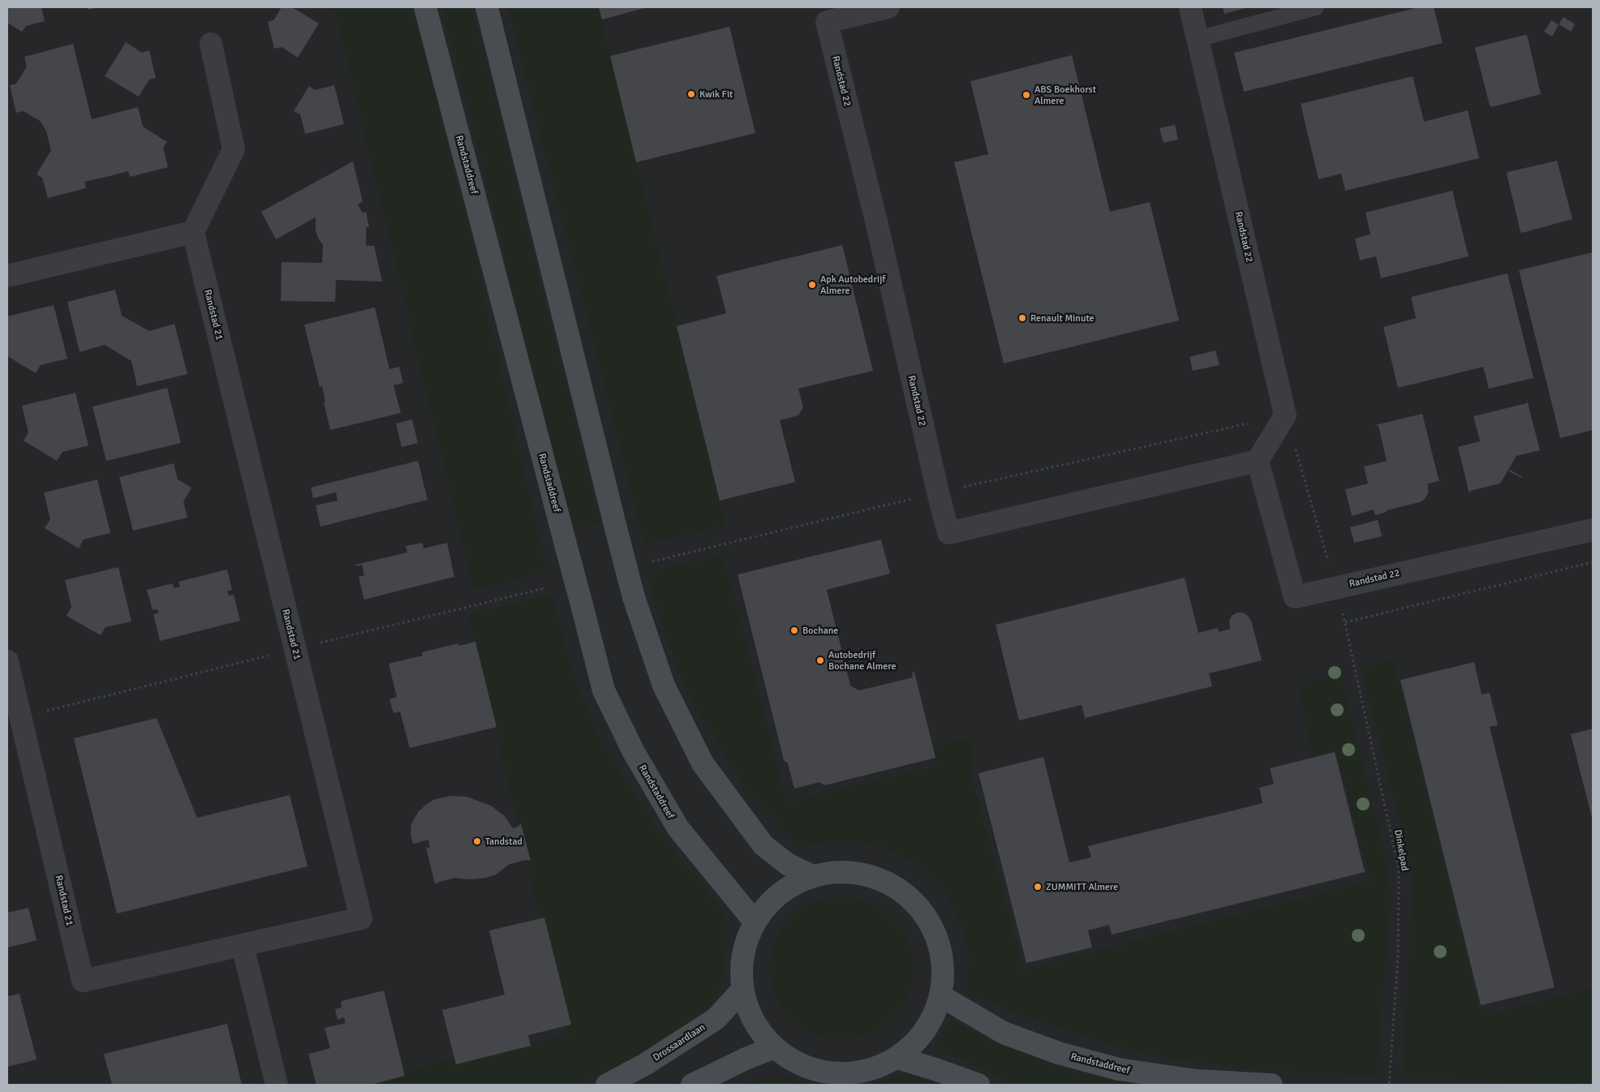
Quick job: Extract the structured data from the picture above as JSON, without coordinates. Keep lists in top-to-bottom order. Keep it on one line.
{"streets":{"main road":["Randstaddreef","Drossaardlaan"],"street":["Randstad 22","Randstad 21"],"path":["Dinkelpad"]},"crossings":[["Randstad 22","Dinkelpad"]],"places":["Kwik Fit","ABS Boekhorst Almere","Apk Autobedrijf Almere","Renault Minute","Bochane","Autobedrijf Bochane Almere","Tandstad","ZUMMITT Almere"]}
